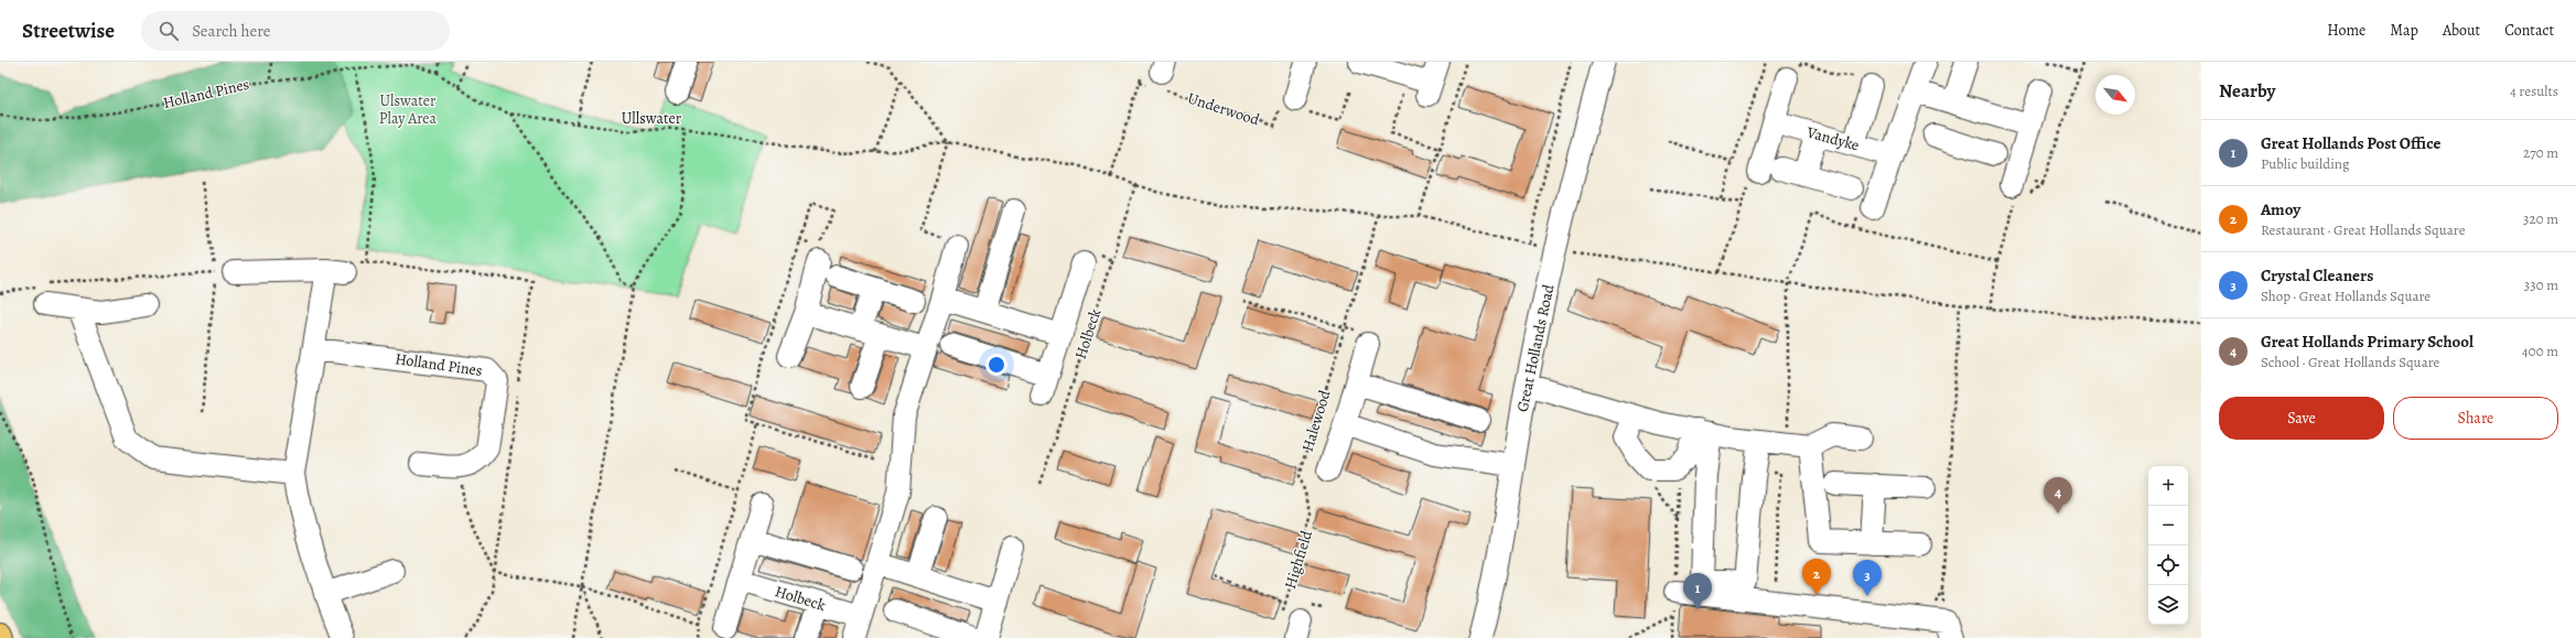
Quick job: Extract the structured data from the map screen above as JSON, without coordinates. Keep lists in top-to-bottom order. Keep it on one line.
{"streets":{"street":["Holland Pines","Vandyke","Holbeck","Great Hollands Road","Halewood"],"path":["Underwood","Ullswater","Highfield"]},"crossings":[["Holland Pines","Ullswater"],["Great Hollands Road","Halewood"],["Halewood","Highfield"]],"parks":["Ulswater Play Area"],"north":"bottom right","page":{"header":"Streetwise","search":"Search here","nav":["Home","Map","About","Contact"],"heading":["Nearby","4 results"],"list":[{"mark":"1","name":"Great Hollands Post Office","note":"Public building","value":"270 m"},{"mark":"2","name":"Amoy","note":"Restaurant · Great Hollands Square","value":"320 m"},{"mark":"3","name":"Crystal Cleaners","note":"Shop · Great Hollands Square","value":"330 m"},{"mark":"4","name":"Great Hollands Primary School","note":"School · Great Hollands Square","value":"400 m"}],"buttons":["Save","Share"],"map_buttons":["+","−"],"pins":["4","2","3","1"]}}
